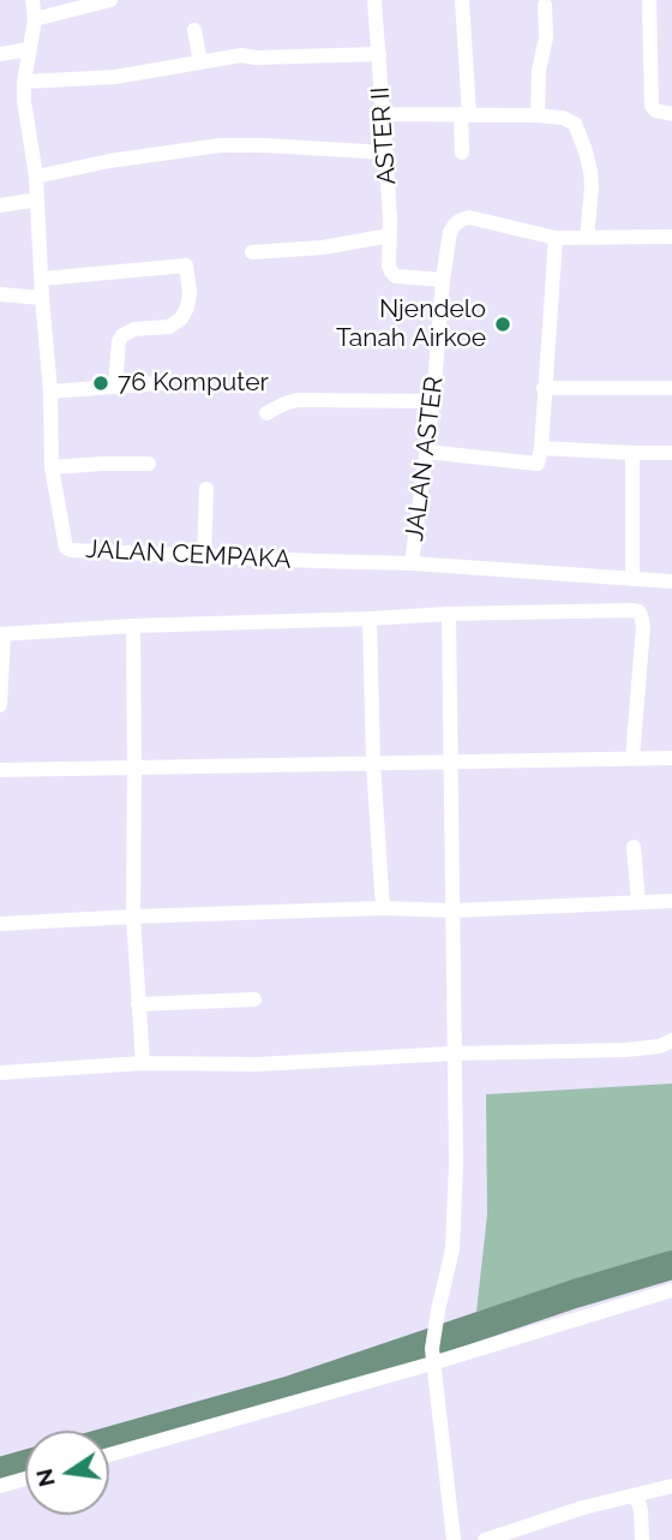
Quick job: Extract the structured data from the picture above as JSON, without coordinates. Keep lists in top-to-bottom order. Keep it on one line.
{"streets":{"street":["ASTER II","JALAN ASTER","JALAN CEMPAKA"]},"crossings":[["ASTER II","JALAN ASTER"],["JALAN ASTER","JALAN CEMPAKA"]],"places":["Njendelo Tanah Airkoe","76 Komputer"],"north":"left"}
